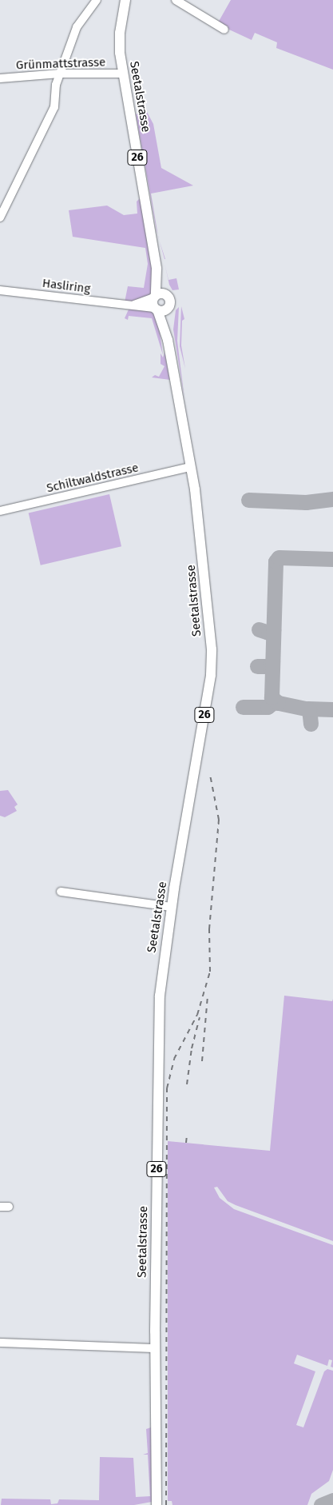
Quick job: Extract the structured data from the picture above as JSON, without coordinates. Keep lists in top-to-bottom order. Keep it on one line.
{"streets":{"main road":["Seetalstrasse","26"],"street":["Grünmattstrasse","Hasliring","Schiltwaldstrasse"]},"crossings":[["Grünmattstrasse","Seetalstrasse"],["Seetalstrasse","Hasliring"],["Seetalstrasse","Schiltwaldstrasse"]]}
